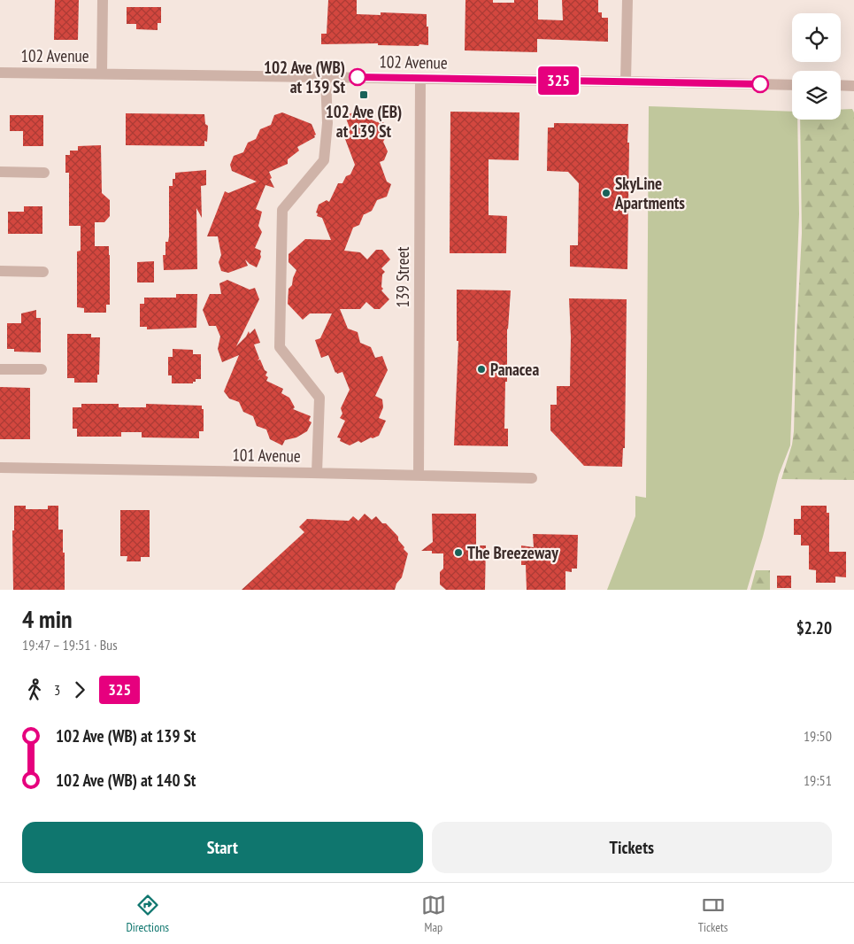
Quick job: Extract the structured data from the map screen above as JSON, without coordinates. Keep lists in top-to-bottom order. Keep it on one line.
{"streets":{"street":["102 Avenue","139 Street","101 Avenue"]},"crossings":[["102 Avenue","139 Street"],["139 Street","101 Avenue"]],"places":{"other":["102 Ave (WB) at 139 St","SkyLine Apartments","Panacea","The Breezeway"],"transit":["102 Ave (EB) at 139 St"]},"lines":["bus line 325"],"page":{"on_map":"325","heading":["4 min","19:47 – 19:51 · Bus","$2.20"],"legs":["3","325"],"list":[{"name":"102 Ave (WB) at 139 St","value":"19:50"},{"name":"102 Ave (WB) at 140 St","value":"19:51"}],"buttons":["Start","Tickets"],"tabs":["Directions","Map","Tickets"]}}
